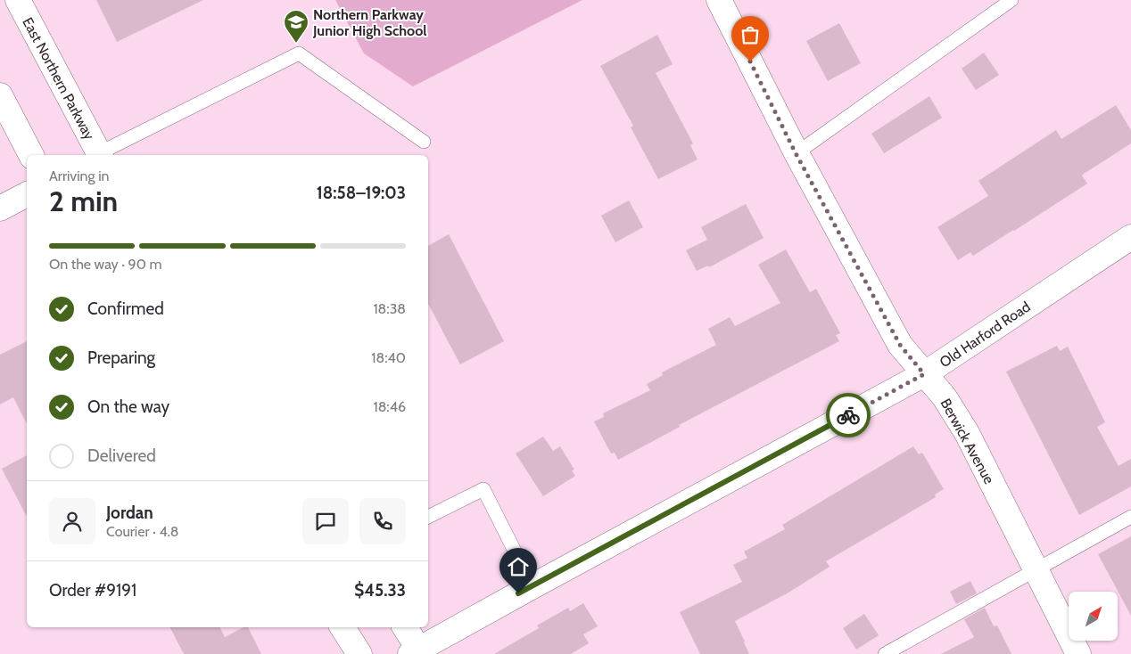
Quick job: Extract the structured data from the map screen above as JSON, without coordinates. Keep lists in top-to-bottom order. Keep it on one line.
{"streets":{"street":["East Northern Parkway","Old Harford Road","Berwick Avenue"]},"crossings":[["Old Harford Road","Berwick Avenue"]],"places":{"school or university":["Northern Parkway Junior High School"]},"north":"top right","page":{"heading":["2 min","Arriving in","18:58–19:03"],"panel":["Jordan","Courier · 4.8","Order #9191","$45.33"],"bar":"On the way · 90 m","list":[["Confirmed","18:38"],["Preparing","18:40"],["On the way","18:46"],"Delivered"]}}
